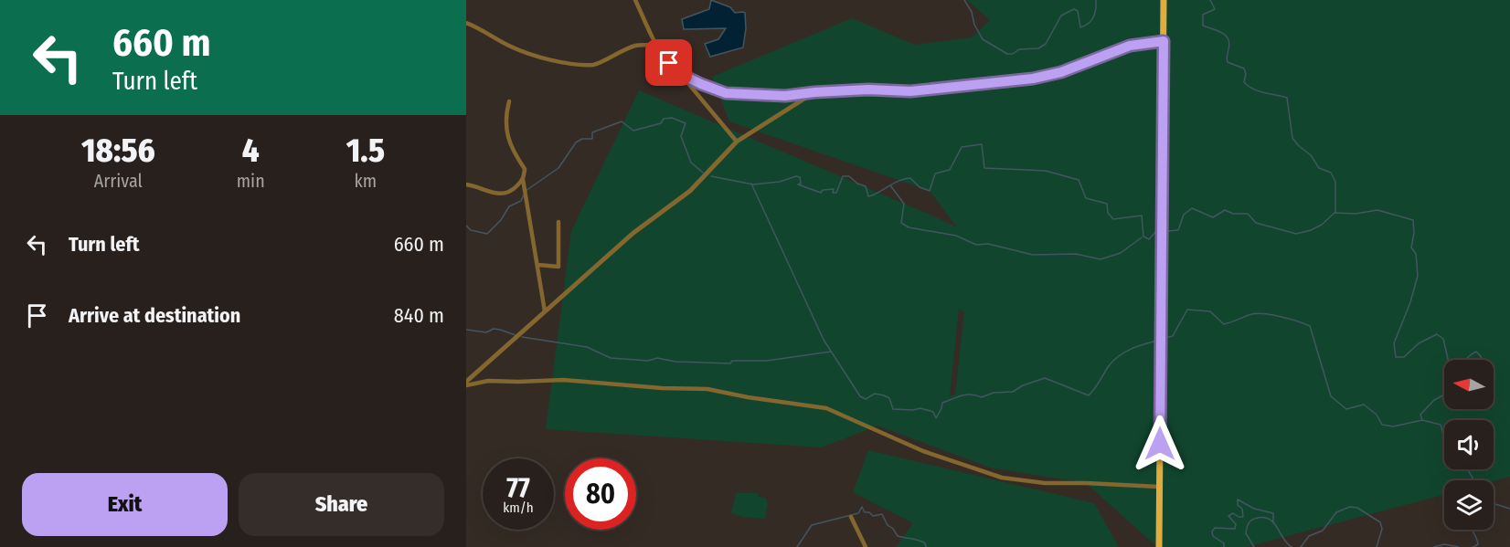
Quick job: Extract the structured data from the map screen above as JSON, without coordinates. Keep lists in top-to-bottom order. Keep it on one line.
{"north":"left","page":{"turn":["660 m","Turn left"],"eta":["18:56","Arrival","4","min","1.5","km"],"list":[{"name":"Turn left","value":"660 m"},{"name":"Arrive at destination","value":"840 m"}],"speed":"77 km/h","limit":"80","buttons":["Exit","Share"]}}
